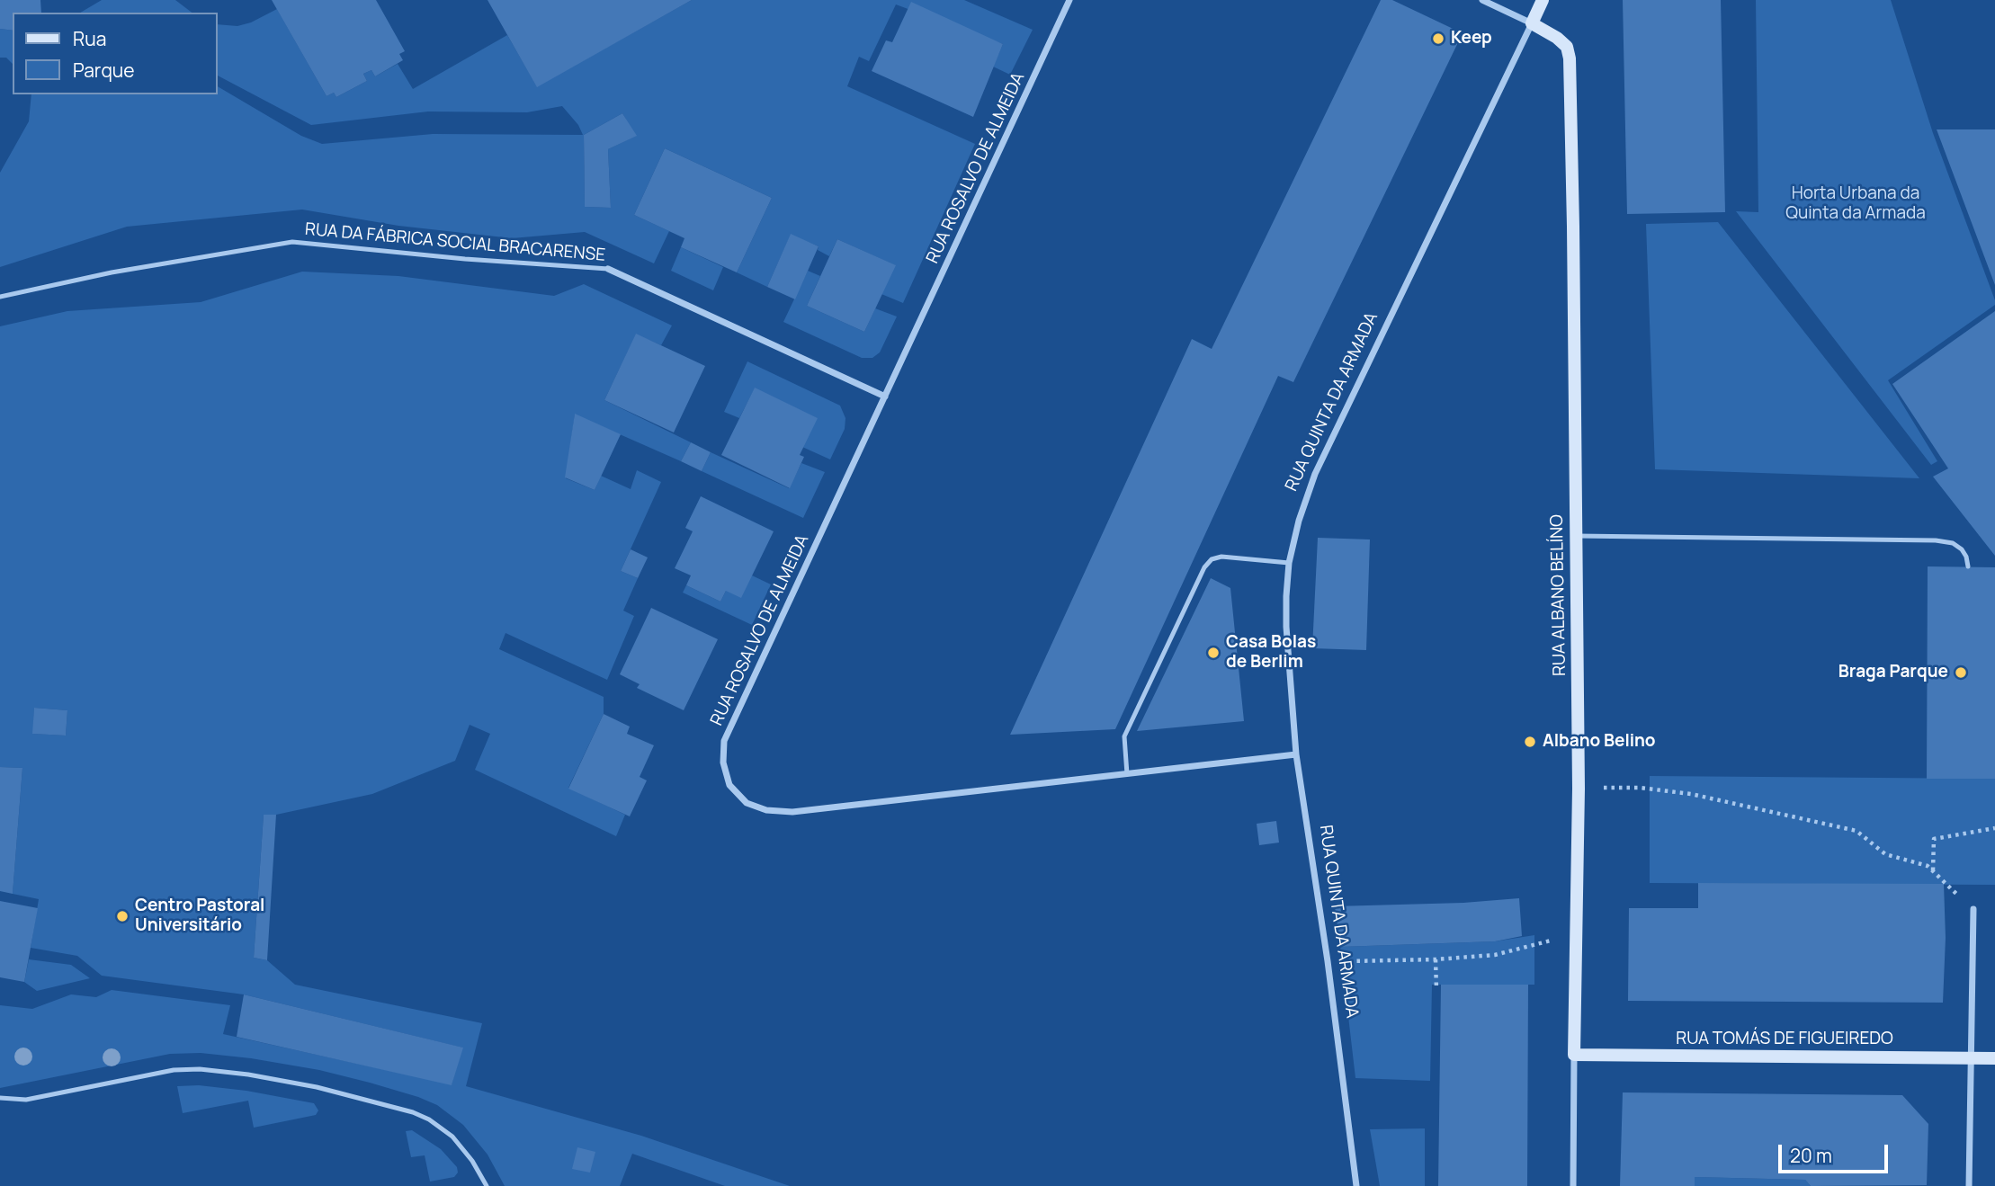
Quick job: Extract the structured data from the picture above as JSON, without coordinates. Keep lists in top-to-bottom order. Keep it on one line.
{"streets":{"street":["RUA ROSALVO DE ALMEIDA","RUA DA FÁBRICA SOCIAL BRACARENSE","RUA QUINTA DA ARMADA","RUA ALBANO BELÍNO","RUA TOMÁS DE FIGUEIREDO"]},"crossings":[["RUA ROSALVO DE ALMEIDA","RUA DA FÁBRICA SOCIAL BRACARENSE"],["RUA ROSALVO DE ALMEIDA","RUA QUINTA DA ARMADA"],["RUA QUINTA DA ARMADA","RUA ALBANO BELÍNO"],["RUA ALBANO BELÍNO","RUA TOMÁS DE FIGUEIREDO"]],"parks":["Horta Urbana da Quinta da Armada"],"places":["Keep","Casa Bolas de Berlim","Braga Parque","Albano Belino","Centro Pastoral Universitário"],"legend":["Rua","Parque"],"scale_bar":"20 m"}
